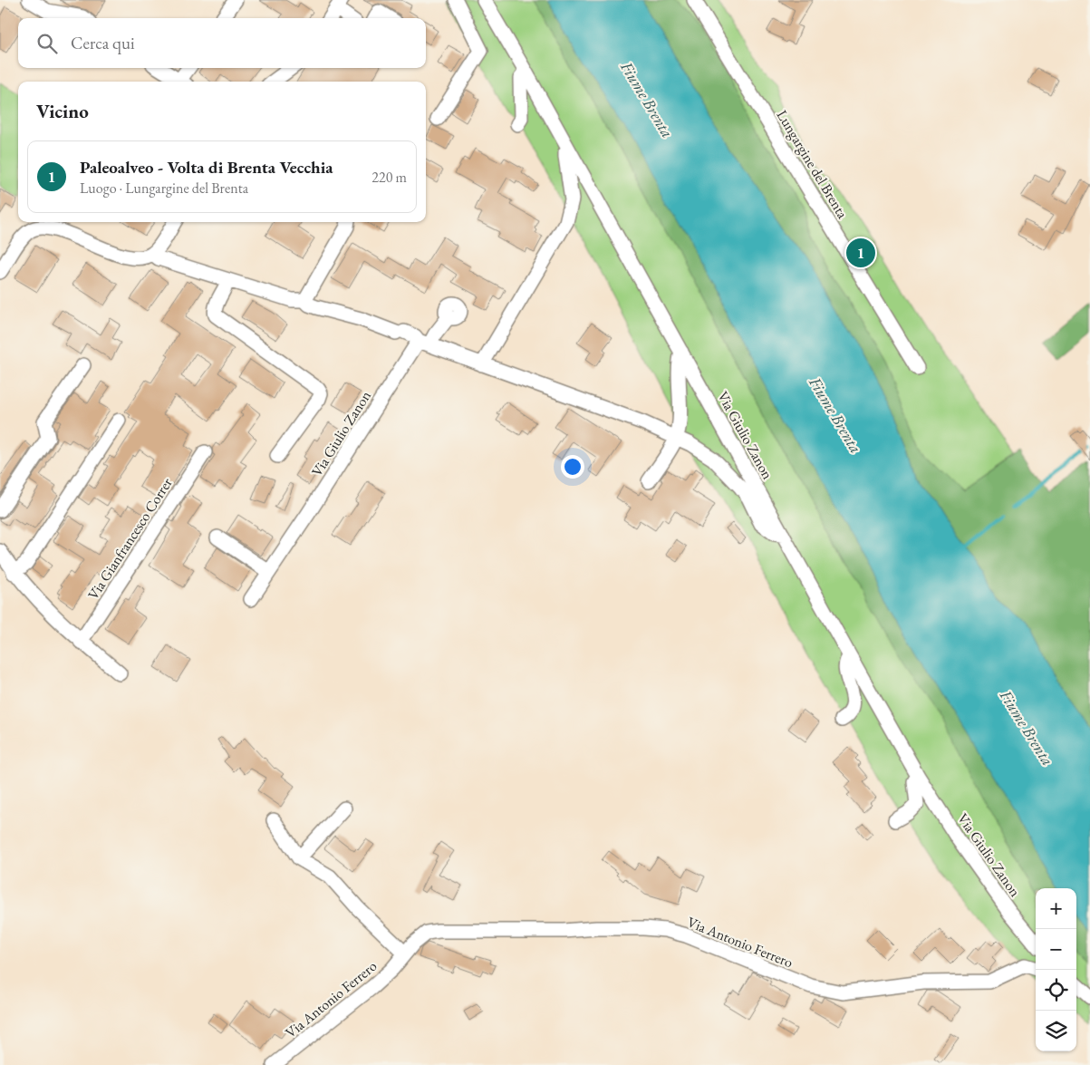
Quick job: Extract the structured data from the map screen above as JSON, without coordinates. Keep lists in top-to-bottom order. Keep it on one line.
{"streets":{"street":["Lungargine del Brenta","Via Giulio Zanon","Via Gianfrancesco Correr","Via Antonio Ferrero"]},"water":["Fiume Brenta"],"page":{"search":"Cerca qui","heading":"Vicino","list":[{"mark":"1","name":"Paleoalveo - Volta di Brenta Vecchia","note":"Luogo · Lungargine del Brenta","value":"220 m"}],"pins":"1","map_buttons":["+","−"]}}
